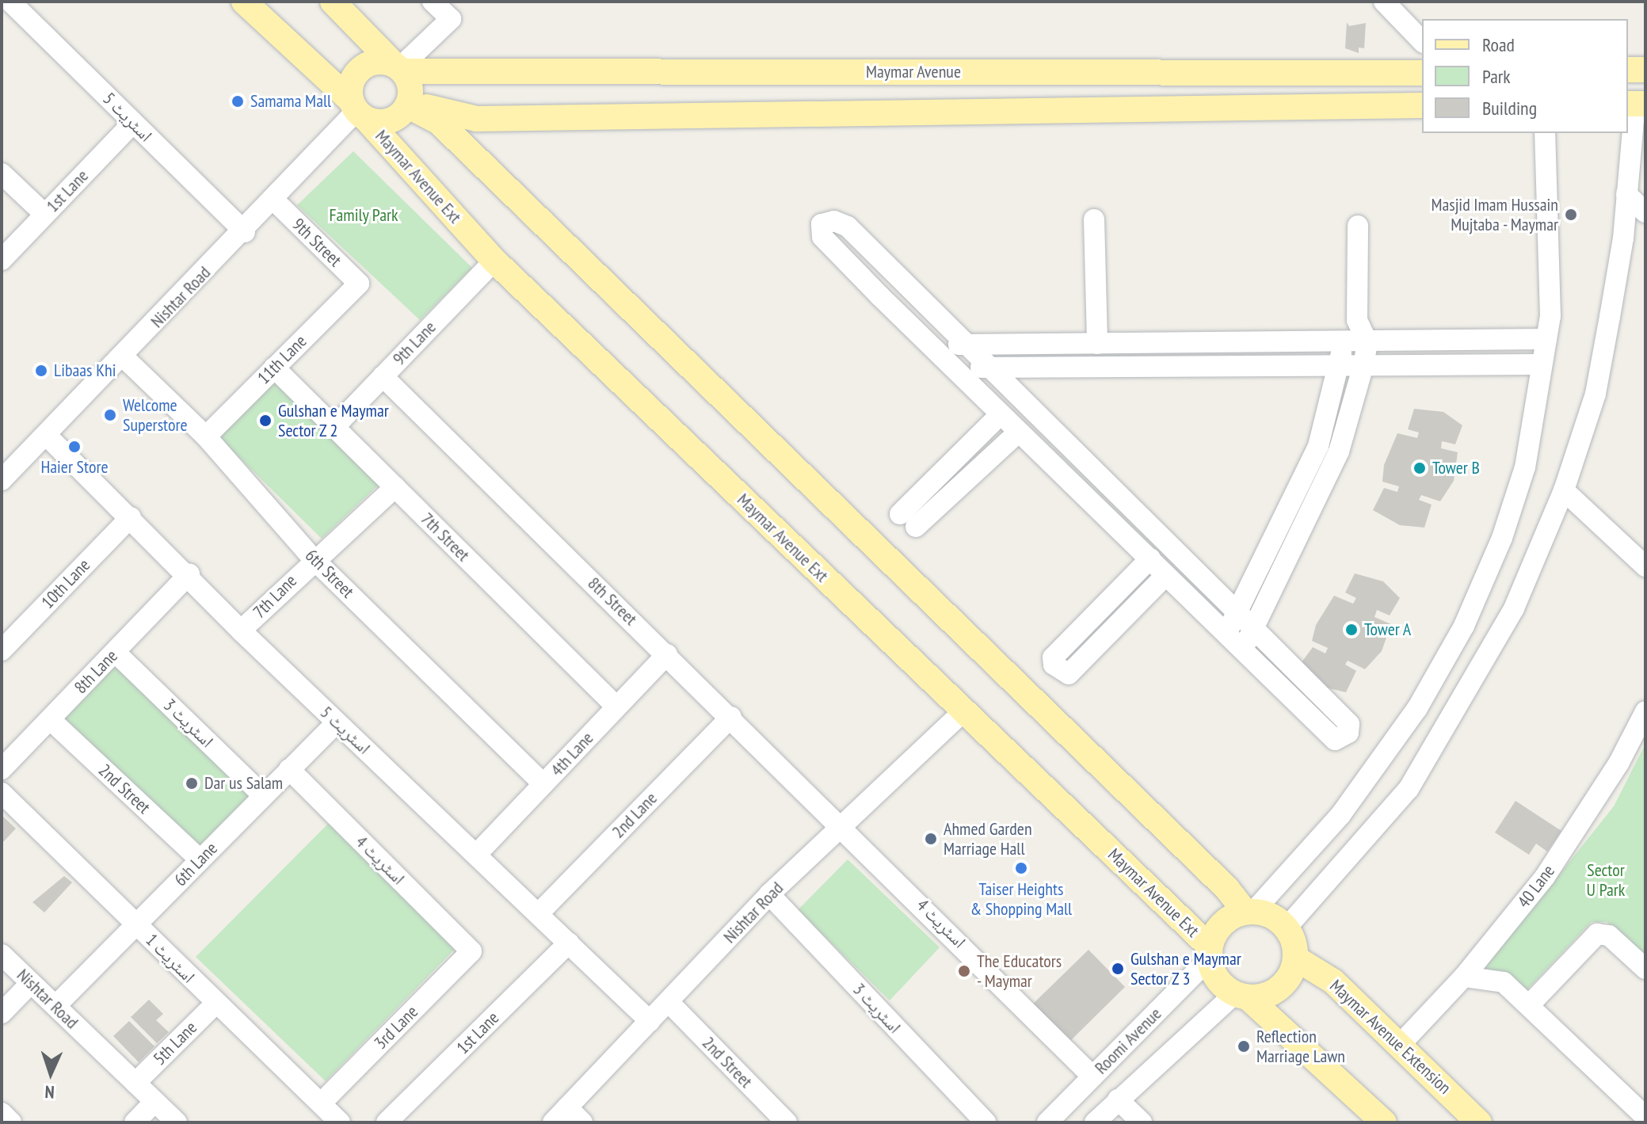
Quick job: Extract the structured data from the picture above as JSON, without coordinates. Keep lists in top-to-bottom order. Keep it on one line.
{"streets":{"main road":["Maymar Avenue","Maymar Avenue Ext","Maymar Avenue Extension"],"street":["اسٹریٹ 5","1st Lane","9th Street","Nishtar Road","9th Lane","11th Lane","7th Street","6th Street","10th Lane","7th Lane","8th Street","8th Lane","اسٹریٹ 3","4th Lane","2nd Street","2nd Lane","اسٹریٹ 4","6th Lane","40 Lane","اسٹریٹ 1","3rd Lane","Roomi Avenue","5th Lane"]},"crossings":[["Maymar Avenue","Maymar Avenue Ext"],["Maymar Avenue","Nishtar Road"],["اسٹریٹ 5","1st Lane"],["اسٹریٹ 5","Nishtar Road"],["اسٹریٹ 5","10th Lane"],["اسٹریٹ 5","7th Lane"],["اسٹریٹ 5","8th Lane"],["اسٹریٹ 5","4th Lane"],["اسٹریٹ 5","2nd Lane"],["اسٹریٹ 5","6th Lane"],["Maymar Avenue Ext","Nishtar Road"],["Maymar Avenue Ext","9th Lane"],["Maymar Avenue Ext","Maymar Avenue Extension"],["Maymar Avenue Ext","Roomi Avenue"],["9th Street","Nishtar Road"],["9th Street","11th Lane"],["Nishtar Road","6th Street"],["Nishtar Road","8th Street"],["Nishtar Road","اسٹریٹ 3"],["Nishtar Road","2nd Street"],["Nishtar Road","اسٹریٹ 4"],["Nishtar Road","6th Lane"],["Nishtar Road","5th Lane"],["9th Lane","7th Street"],["9th Lane","8th Street"],["11th Lane","7th Street"],["11th Lane","6th Street"],["7th Street","7th Lane"],["7th Street","4th Lane"],["6th Street","7th Lane"],["6th Street","4th Lane"],["8th Street","4th Lane"],["8th Street","2nd Lane"],["8th Street","اسٹریٹ 4"],["8th Lane","اسٹریٹ 3"],["8th Lane","2nd Street"],["اسٹریٹ 3","6th Lane"],["2nd Street","6th Lane"],["اسٹریٹ 4","6th Lane"],["اسٹریٹ 4","3rd Lane"],["اسٹریٹ 4","Roomi Avenue"],["6th Lane","اسٹریٹ 1"],["40 Lane","Maymar Avenue Extension"],["اسٹریٹ 1","3rd Lane"],["اسٹریٹ 1","5th Lane"],["Maymar Avenue Extension","Roomi Avenue"]],"parks":["Family Park","Sector U Park"],"places":["Samama Mall","Masjid Imam Hussain Mujtaba - Maymar","Libaas Khi","Welcome Superstore","Gulshan e Maymar Sector Z 2","Haier Store","Tower B","Tower A","Dar us Salam","Ahmed Garden Marriage Hall","Taiser Heights & Shopping Mall","Gulshan e Maymar Sector Z 3","The Educators - Maymar","Reflection Marriage Lawn"],"legend":["Road","Park","Building"],"north":"bottom"}
